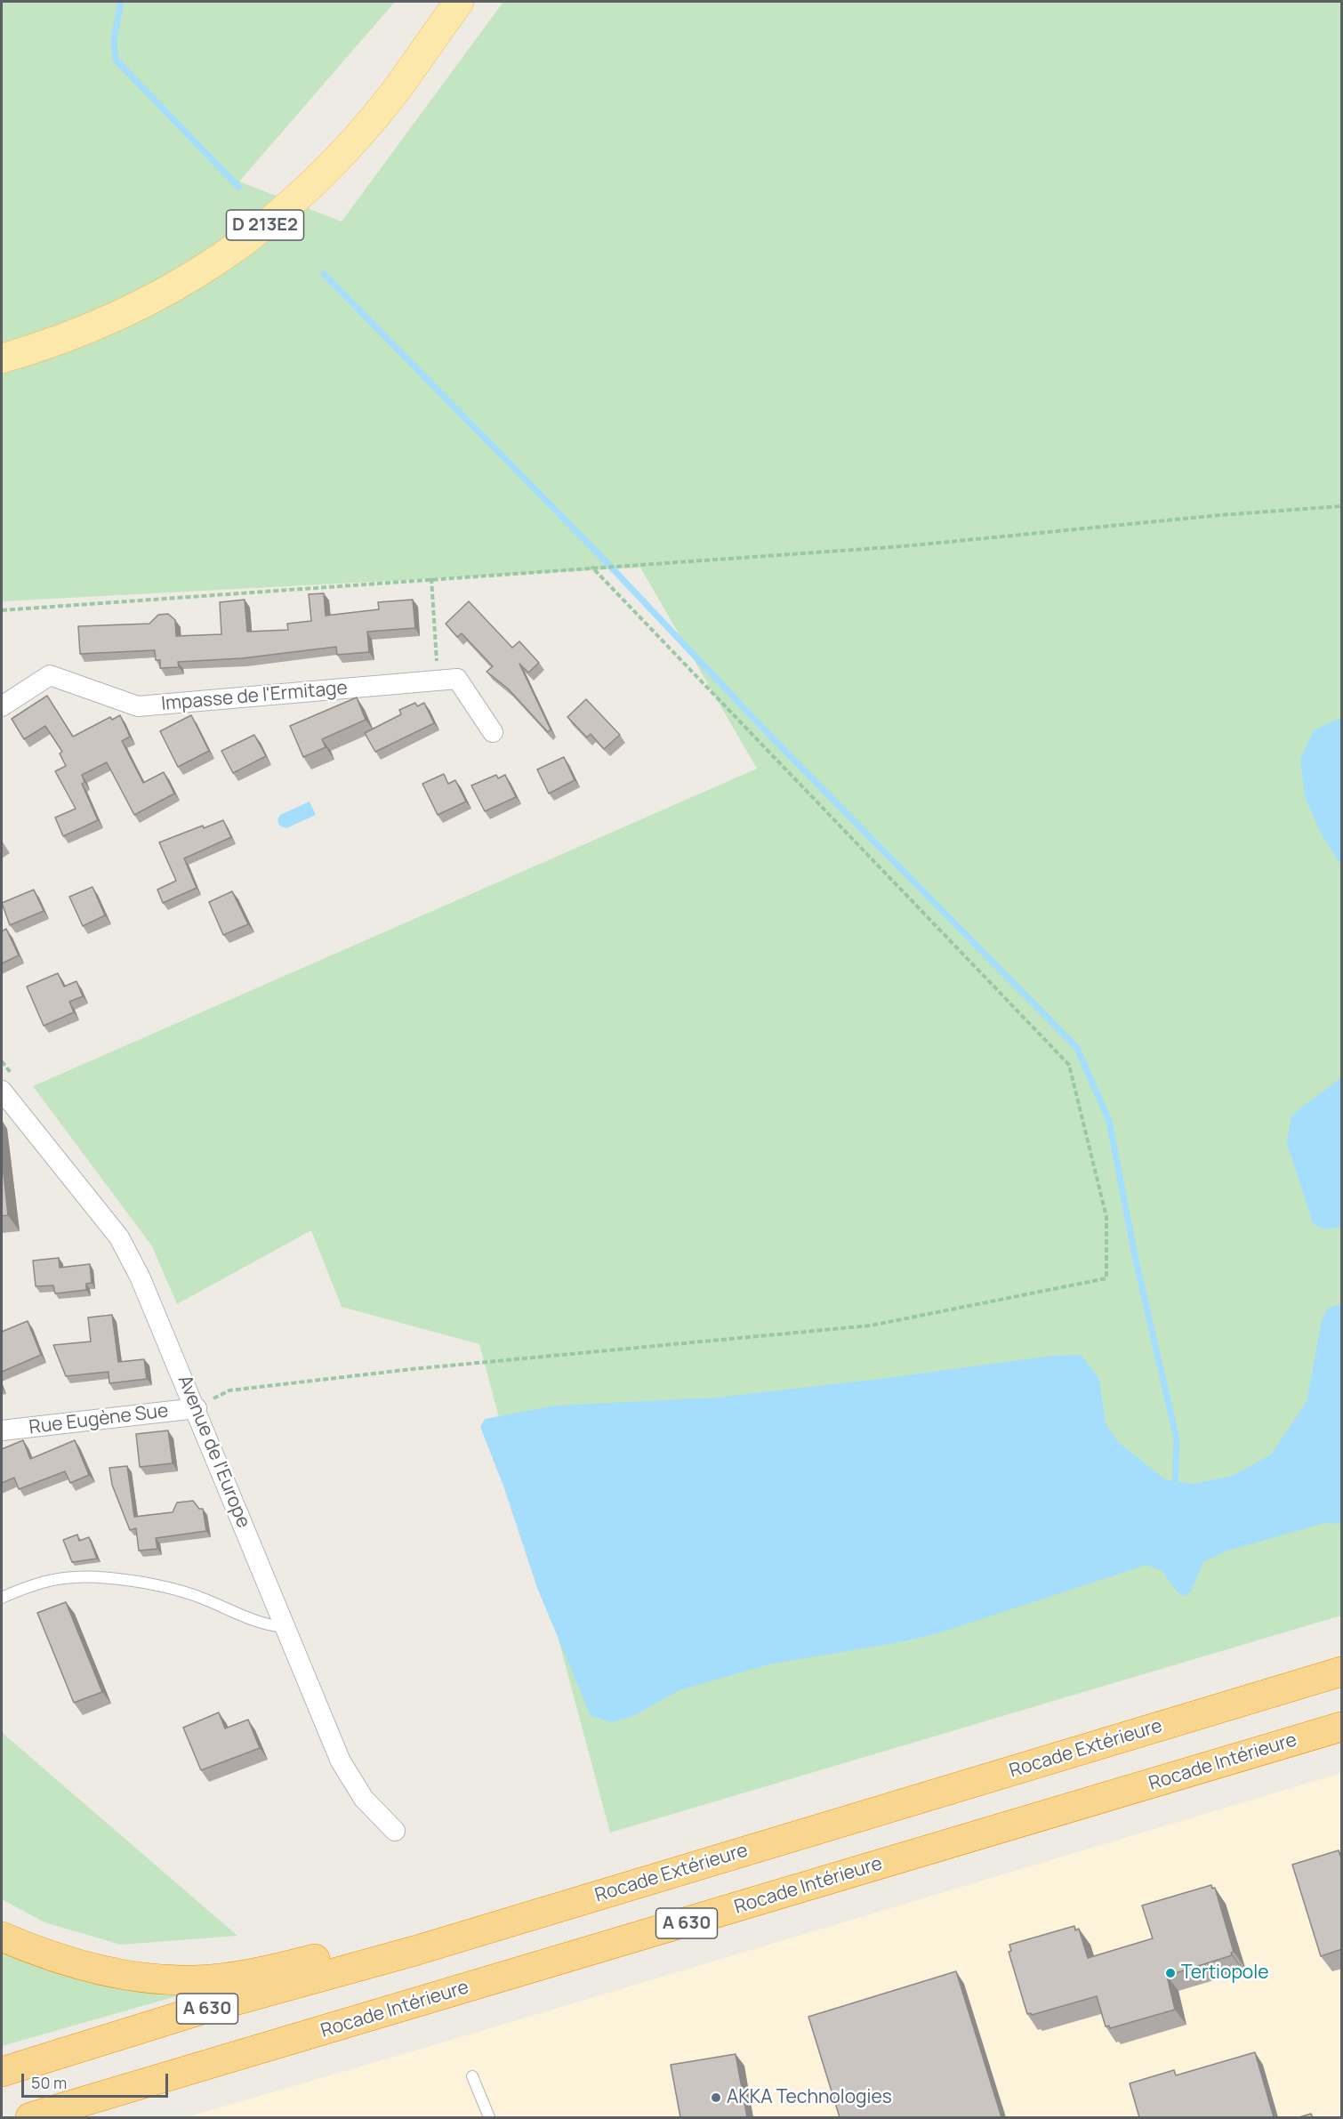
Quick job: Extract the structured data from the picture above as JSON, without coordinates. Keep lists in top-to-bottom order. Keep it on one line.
{"streets":{"highway":["Rocade Extérieure","Rocade Intérieure","A 630"],"main road":["D 213E2"],"street":["Impasse de l'Ermitage","Rue Eugène Sue","Avenue de l'Europe"]},"crossings":[["Rue Eugène Sue","Avenue de l'Europe"]],"places":["Tertiopole","AKKA Technologies"],"scale_bar":"50 m"}
